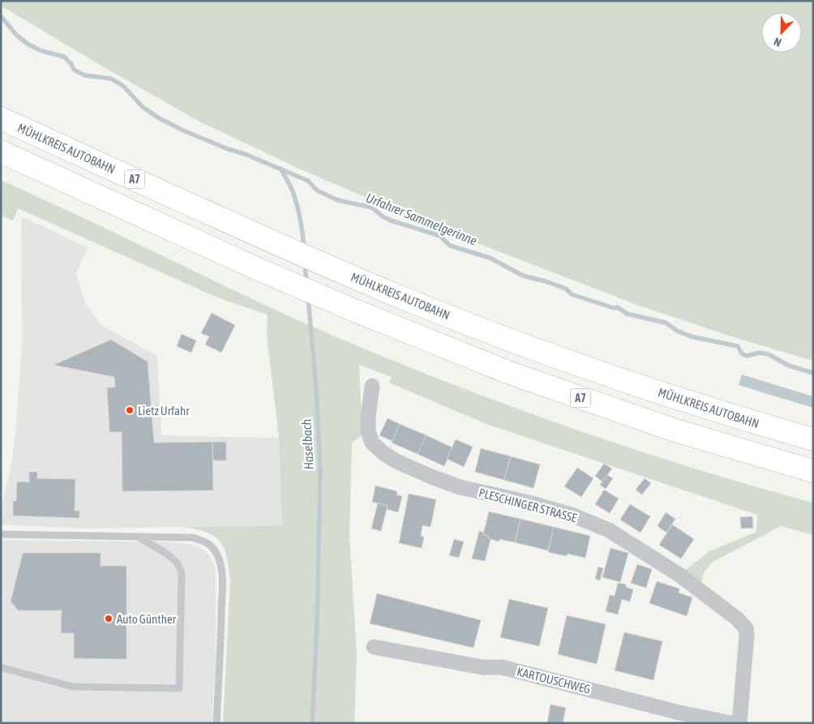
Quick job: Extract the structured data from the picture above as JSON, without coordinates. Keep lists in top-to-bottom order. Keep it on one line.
{"streets":{"highway":["MÜHLKREIS AUTOBAHN","A7"],"street":["PLESCHINGER STRASSE","KARTOUSCHWEG"]},"water":["Urfahrer Sammelgerinne","Haselbach"],"places":["Lietz Urfahr","Auto Günther"],"north":"bottom left"}
